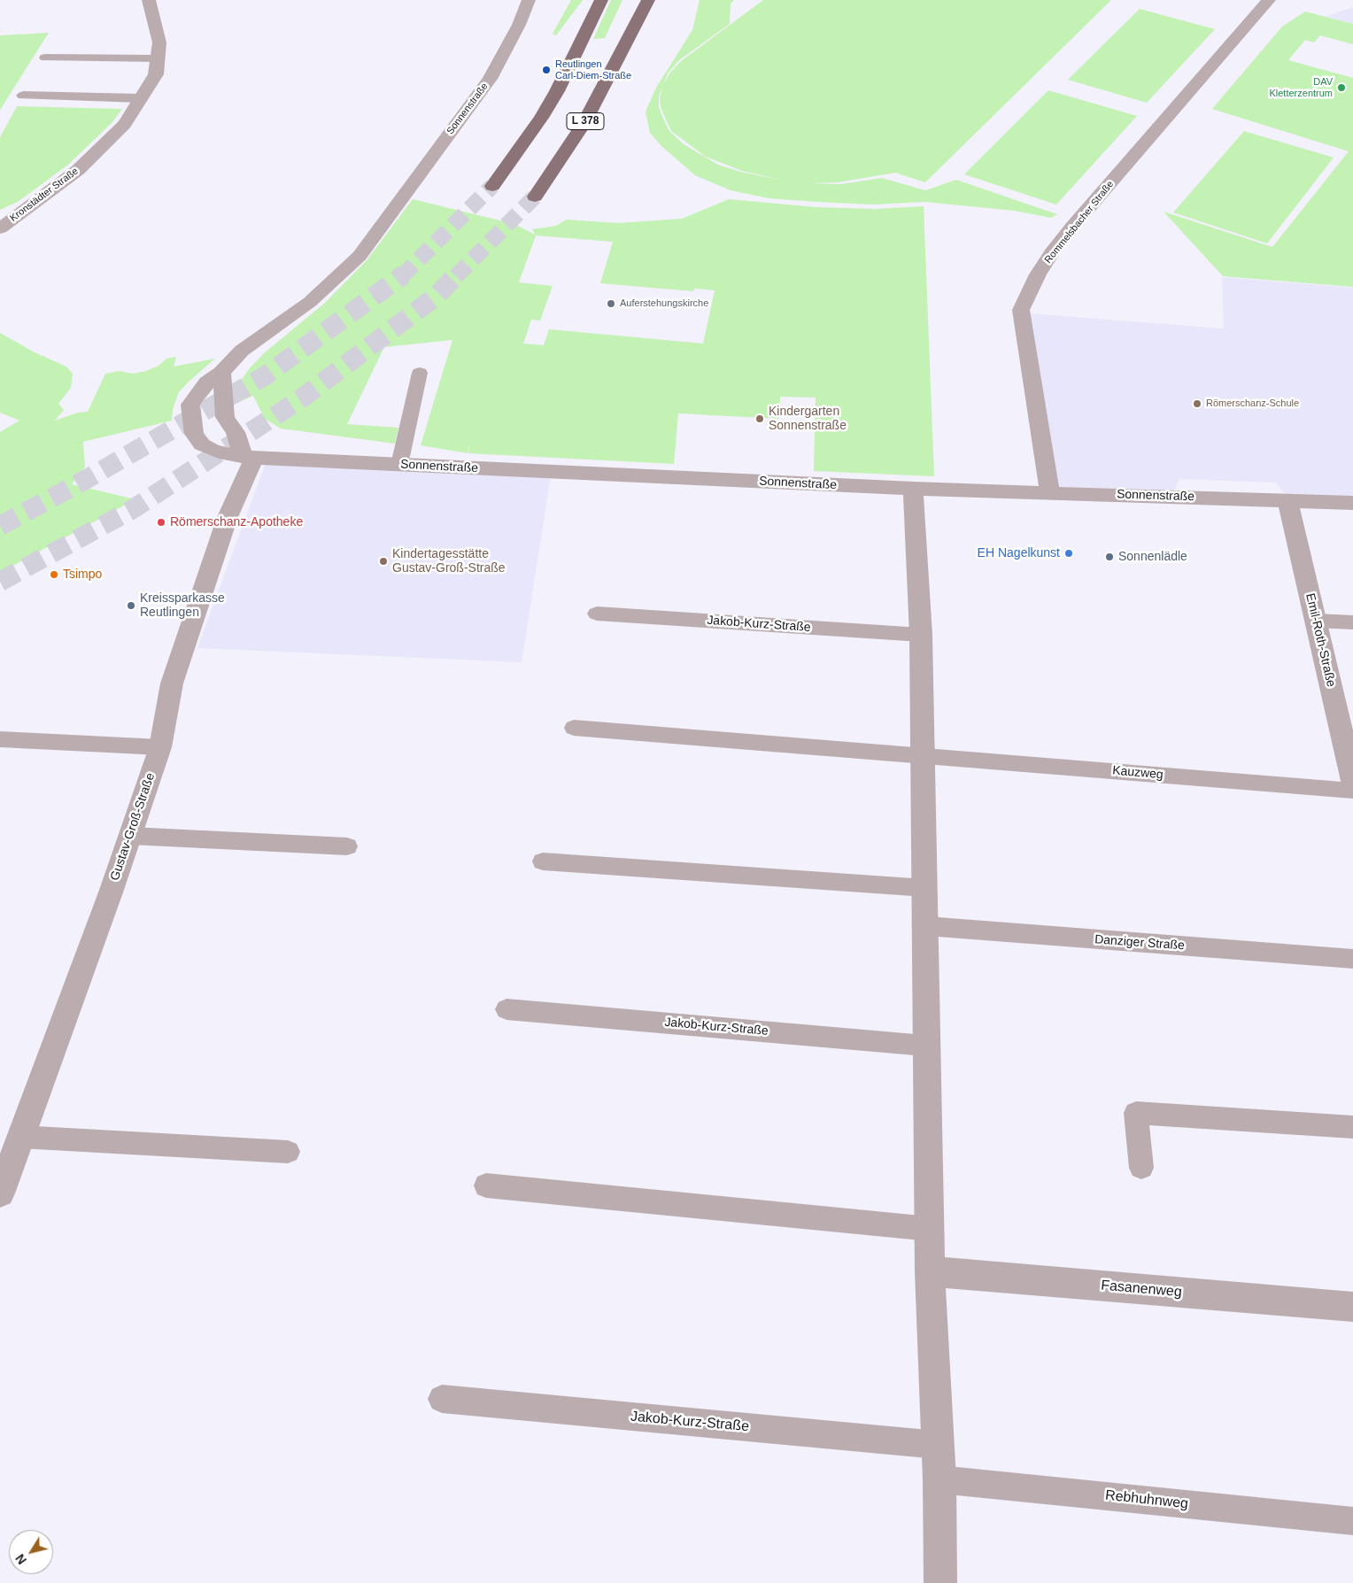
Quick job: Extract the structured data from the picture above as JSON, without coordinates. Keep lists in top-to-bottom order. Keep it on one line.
{"streets":{"main road":["L 378"],"street":["Sonnenstraße","Kronstädter Straße","Rommelsbacher Straße","Emil-Roth-Straße","Gustav-Groß-Straße","Fasanenweg"],"lane":["Jakob-Kurz-Straße","Kauzweg","Danziger Straße","Rebhuhnweg"]},"crossings":[["Sonnenstraße","Rommelsbacher Straße"],["Sonnenstraße","Emil-Roth-Straße"],["Sonnenstraße","Gustav-Groß-Straße"]],"places":["Reutlingen Carl-Diem-Straße","DAV Kletterzentrum","Auferstehungskirche","Römerschanz-Schule","Kindergarten Sonnenstraße","Römerschanz-Apotheke","EH Nagelkunst","Sonnenlädle","Kindertagesstätte Gustav-Groß-Straße","Tsimpo","Kreissparkasse Reutlingen"],"north":"bottom left"}
